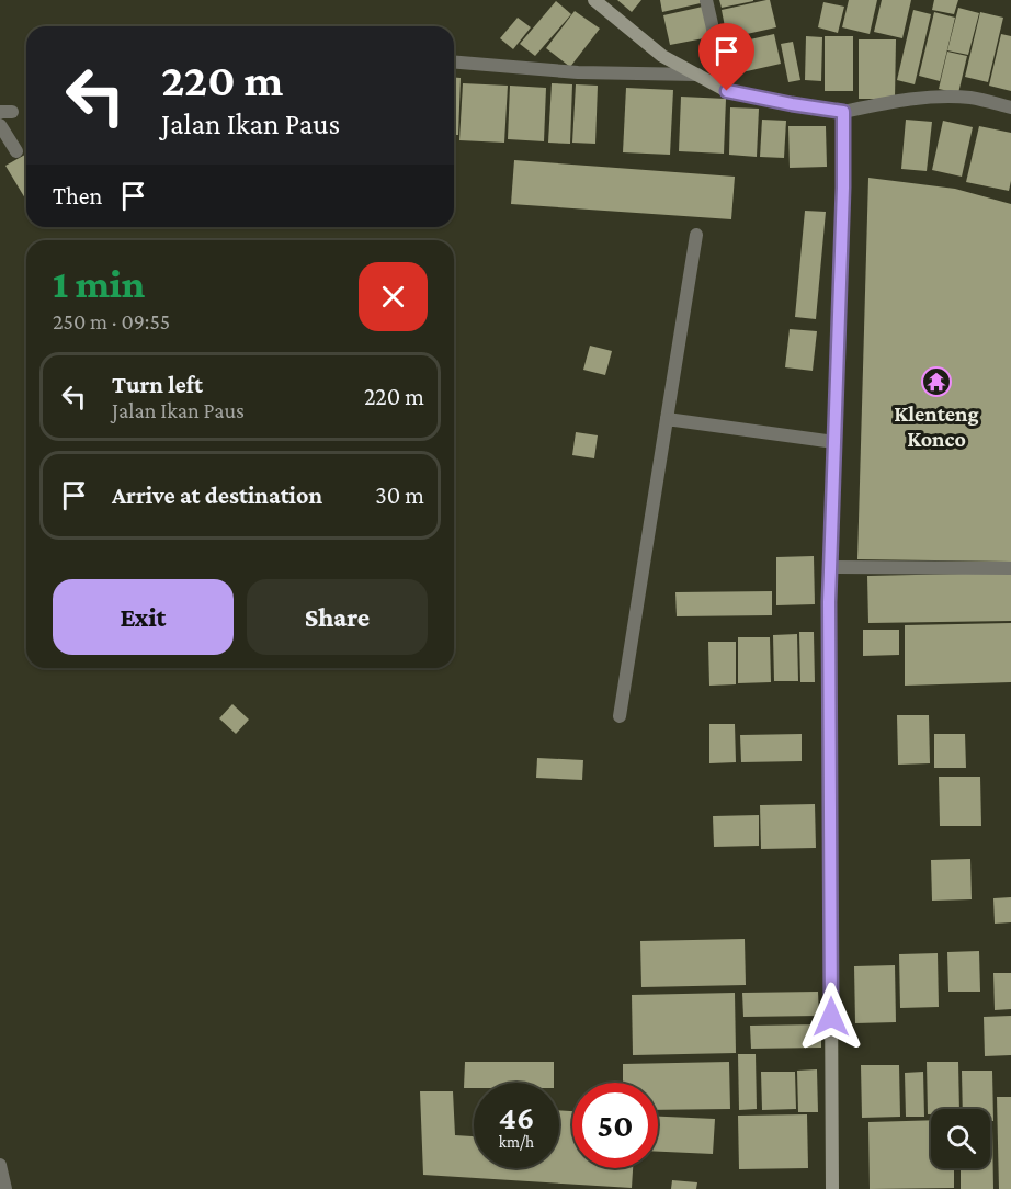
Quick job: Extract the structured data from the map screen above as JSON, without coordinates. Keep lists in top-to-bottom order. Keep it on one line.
{"places":{"temple":["Klenteng Konco"]},"page":{"turn":["220 m","Jalan Ikan Paus"],"then":"Then","heading":["1 min","250 m · 09:55"],"list":[{"name":"Turn left","note":"Jalan Ikan Paus","value":"220 m"},{"name":"Arrive at destination","value":"30 m"}],"buttons":["Exit","Share"],"speed":"46 km/h","limit":"50"}}
